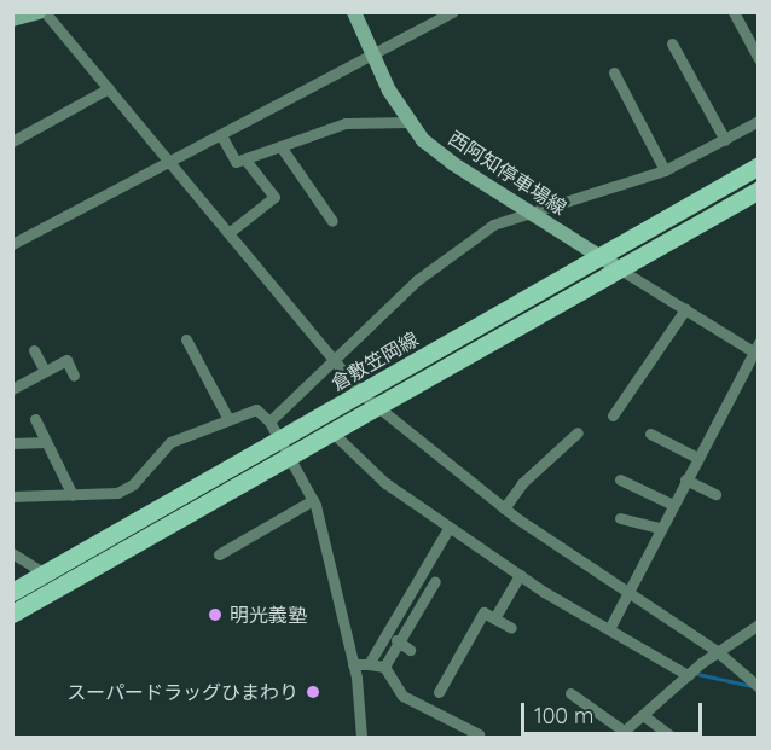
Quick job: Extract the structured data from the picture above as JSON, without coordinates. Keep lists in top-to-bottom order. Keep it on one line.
{"streets":{"main road":["西阿知停車場線","倉敷笠岡線"]},"crossings":[["西阿知停車場線","倉敷笠岡線"]],"places":["明光義塾","スーパードラッグひまわり"],"scale_bar":"100 m"}
